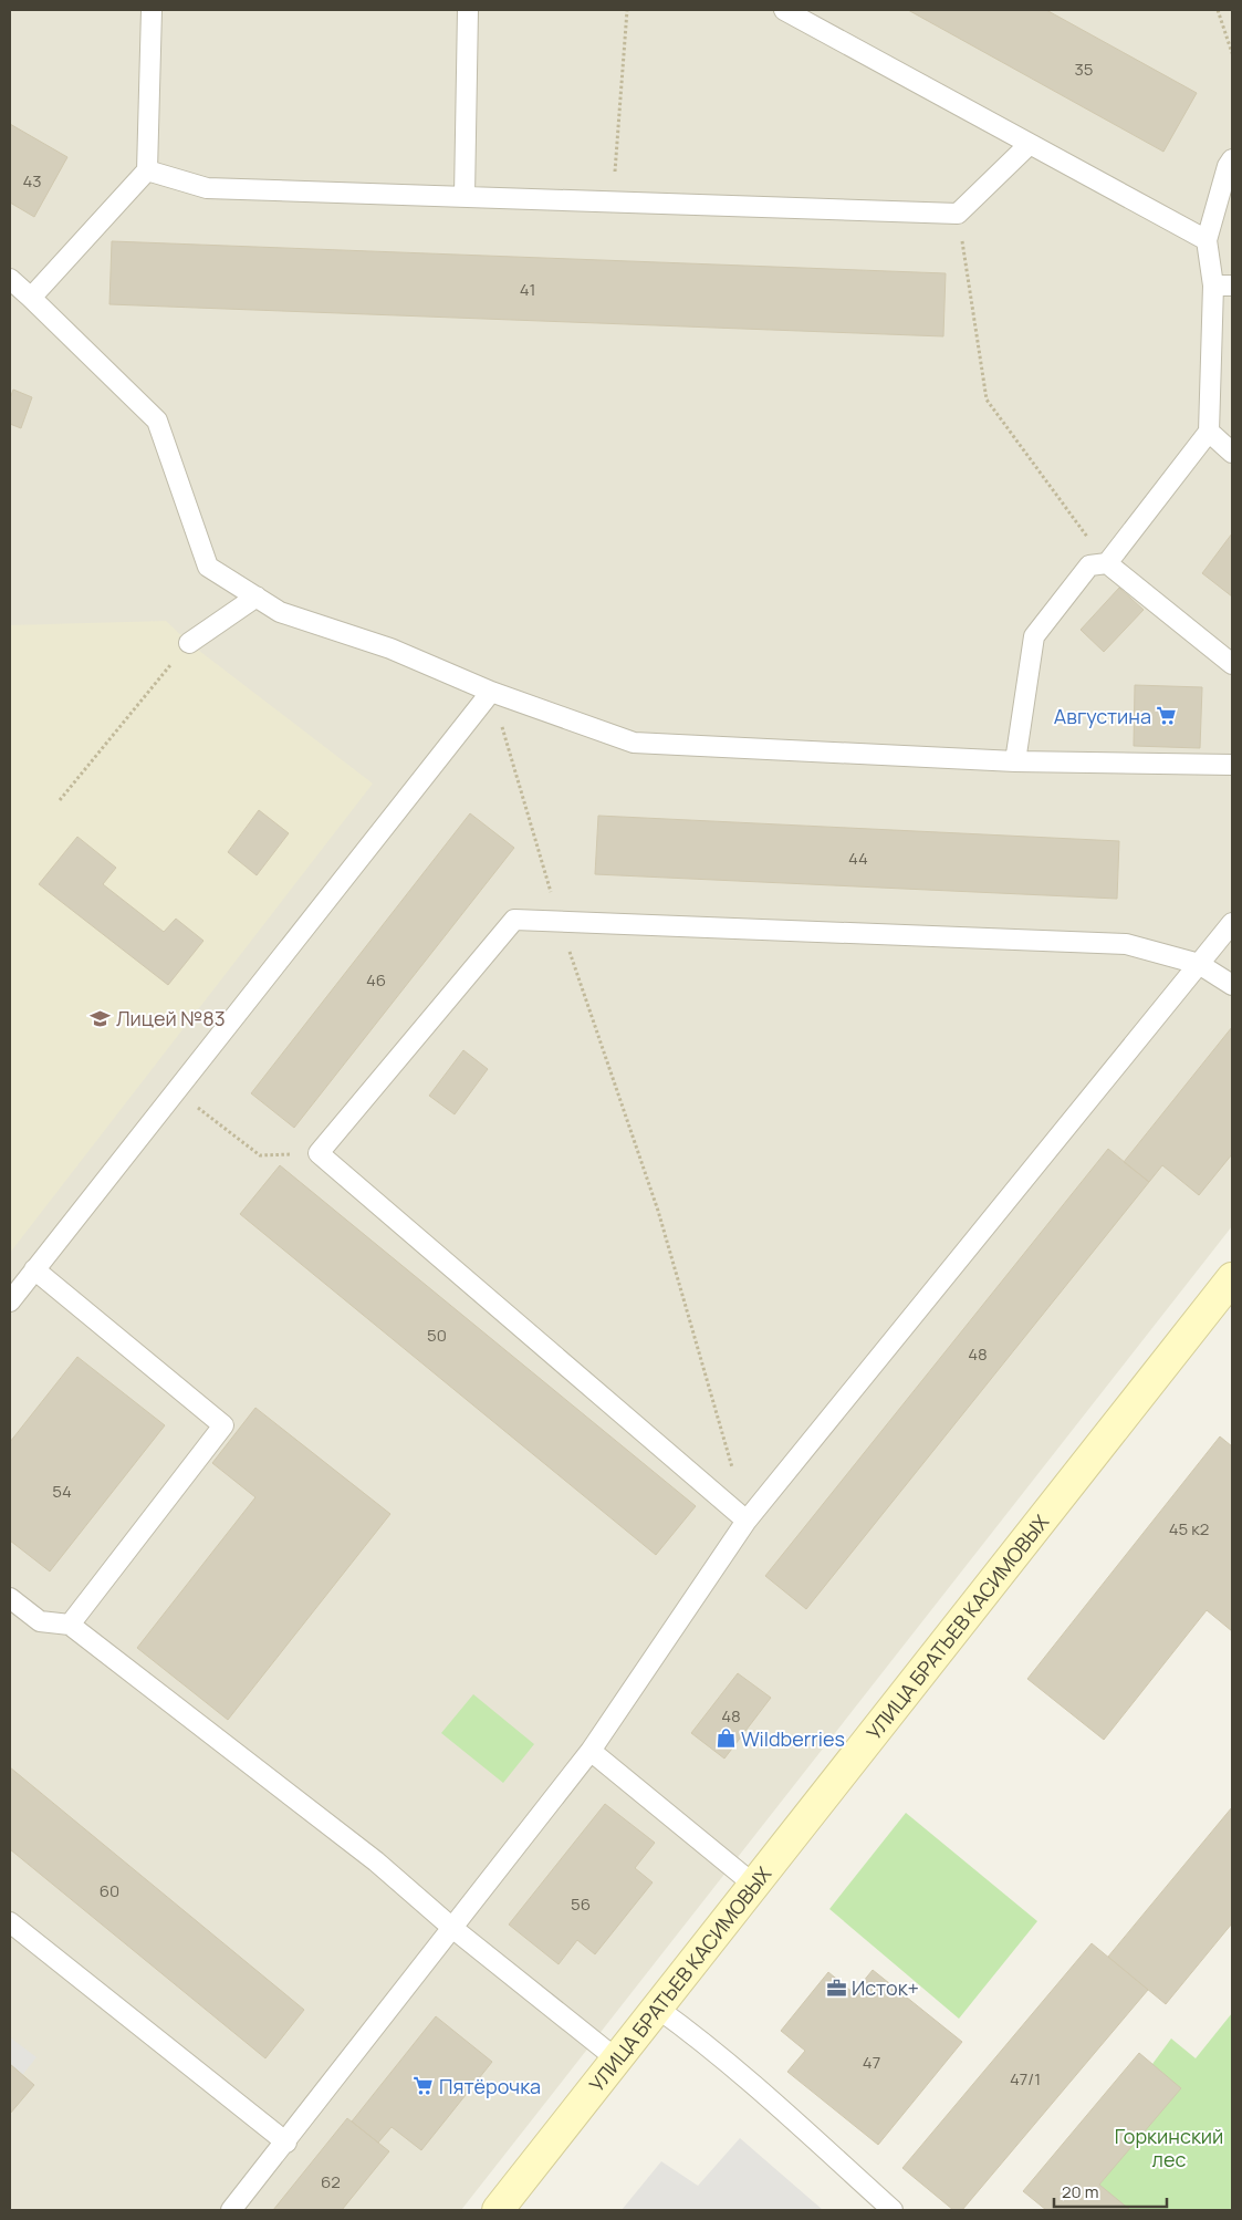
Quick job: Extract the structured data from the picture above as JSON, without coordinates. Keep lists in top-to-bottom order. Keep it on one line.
{"streets":{"street":["УЛИЦА БРАТЬЕВ КАСИМОВЫХ"]},"parks":["Горкинский лес"],"places":{"supermarket":["Августина","Пятёрочка"],"school or university":["Лицей №83"],"shop":["Wildberries"],"office":["Исток+"]},"house_numbers":["35","43","41","44","46","50","48","54","45 к2","48","60","56","47","47/1","62"],"scale_bar":"20 m"}
